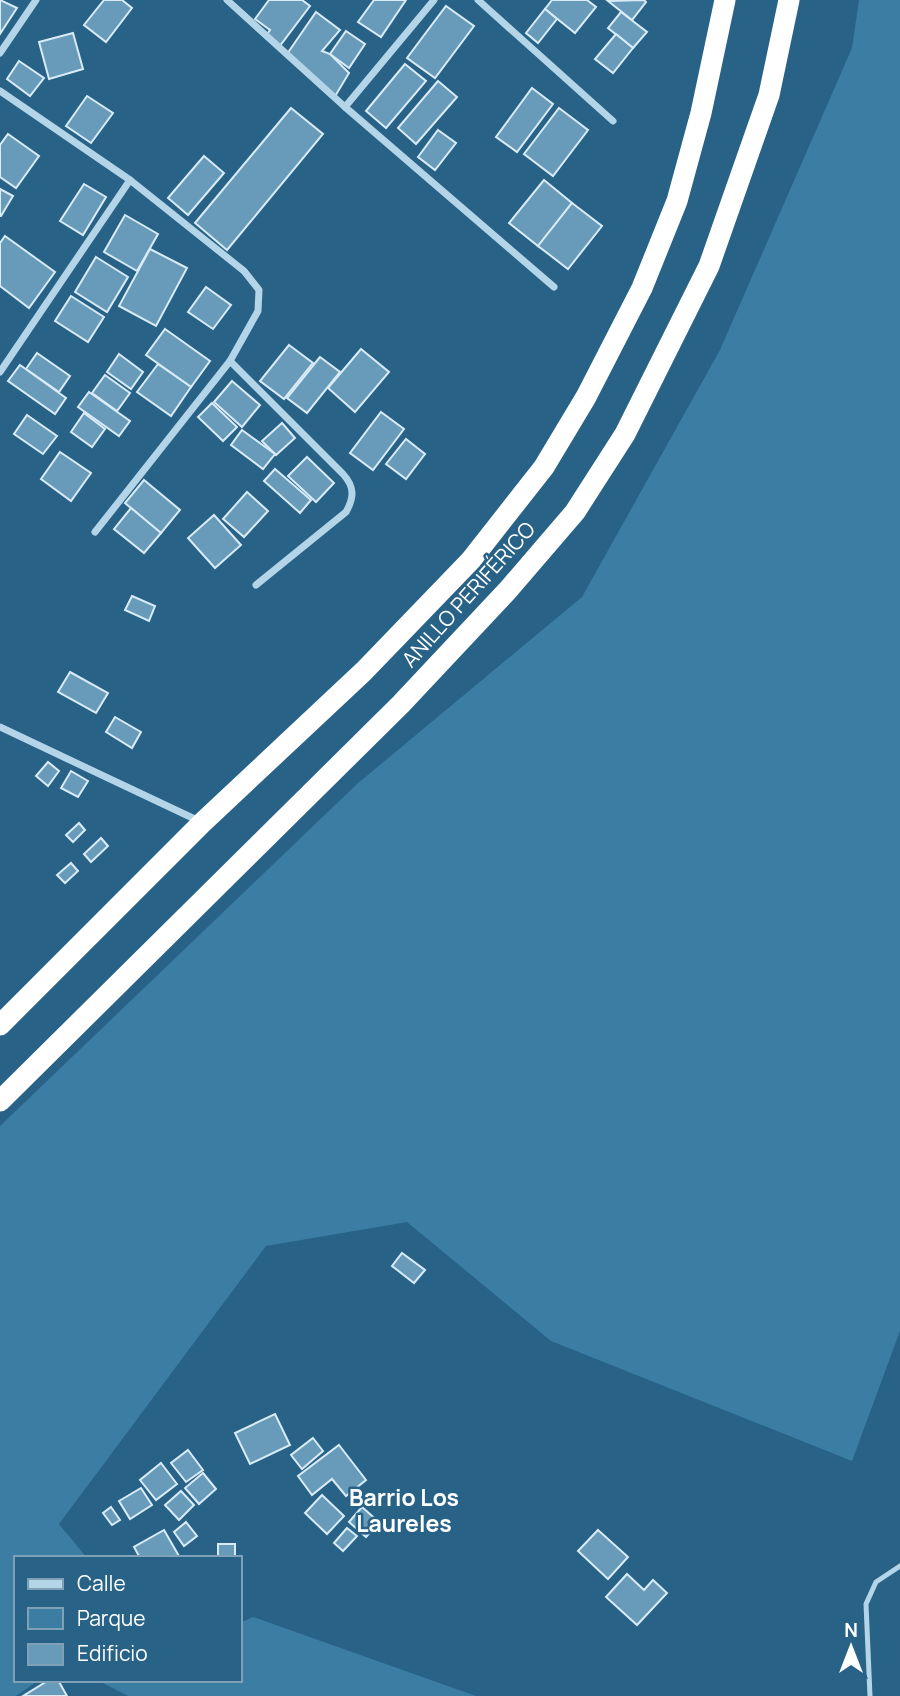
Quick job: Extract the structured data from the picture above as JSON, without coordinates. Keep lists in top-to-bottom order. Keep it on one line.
{"streets":{"highway":["ANILLO PERIFÉRICO"]},"districts":["Barrio Los Laureles"],"legend":["Calle","Parque","Edificio"],"north":"top"}
